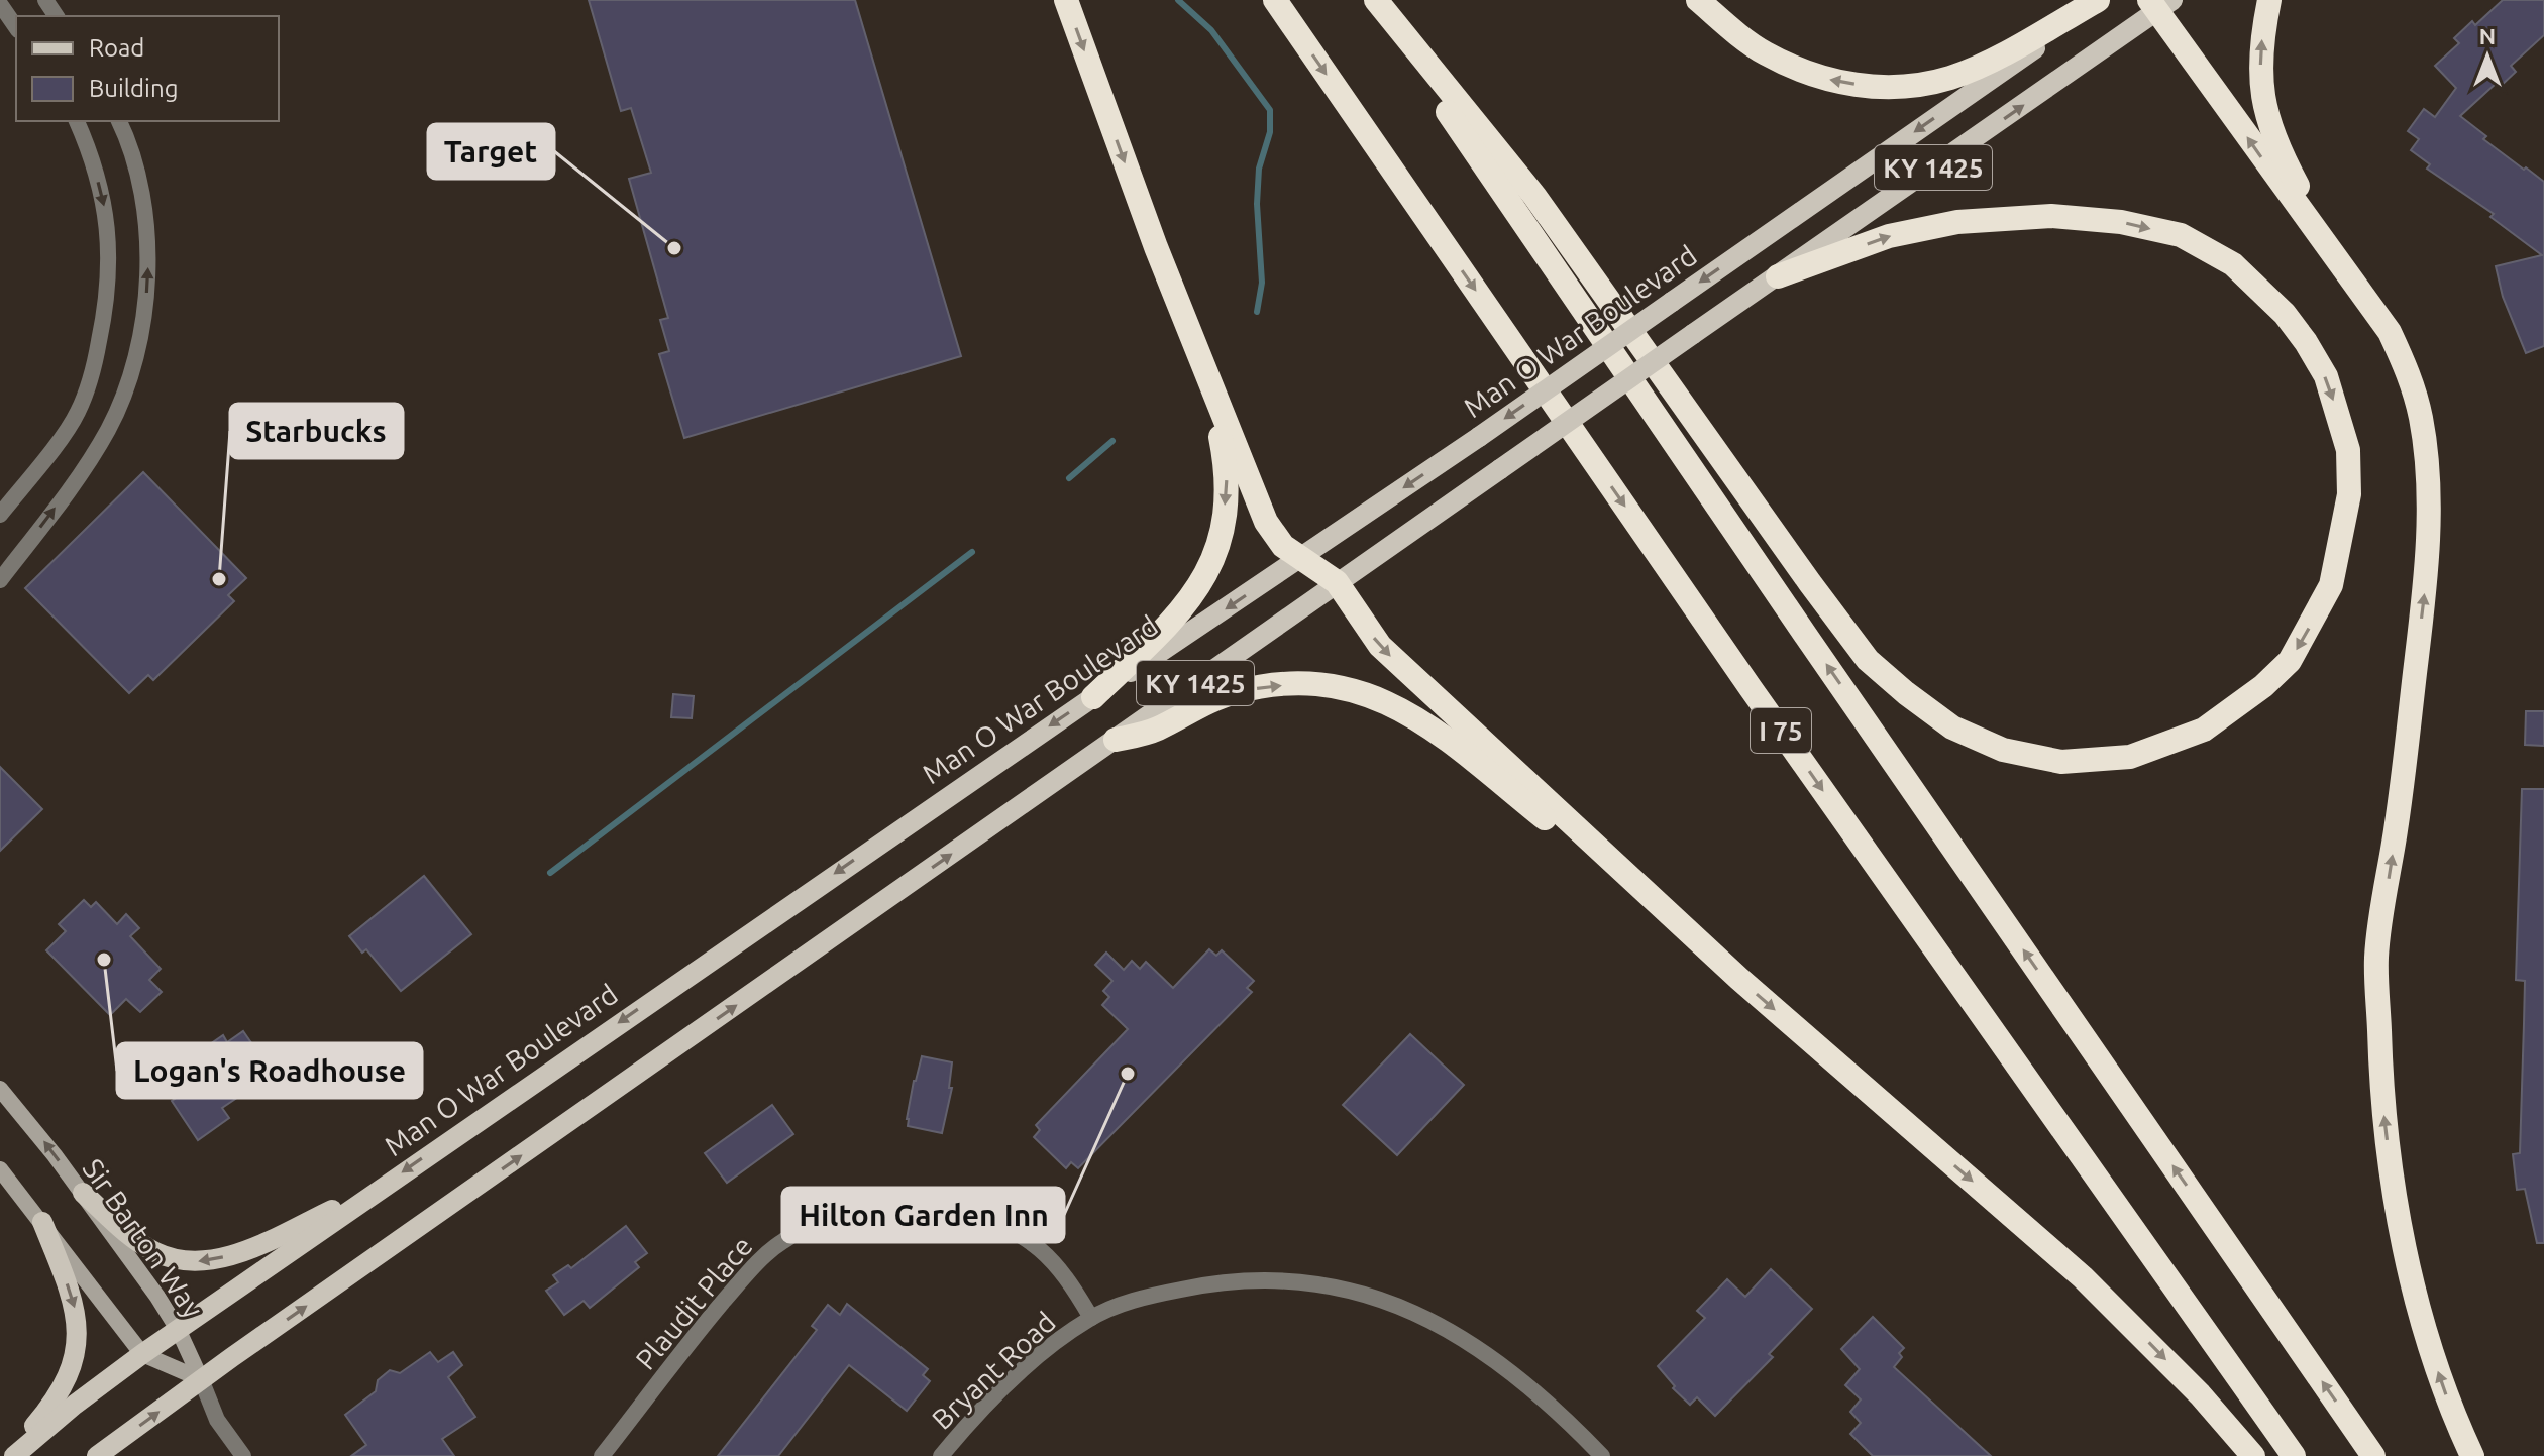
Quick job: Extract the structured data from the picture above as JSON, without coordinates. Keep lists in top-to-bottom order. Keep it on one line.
{"streets":{"highway":["I 75"],"main road":["KY 1425","Man O War Boulevard","Sir Barton Way"],"street":["Plaudit Place","Bryant Road"]},"crossings":[["KY 1425","Sir Barton Way"],["Man O War Boulevard","Sir Barton Way"],["Plaudit Place","Bryant Road"]],"places":["Target","Starbucks","Logan's Roadhouse","Hilton Garden Inn"],"legend":["Road","Building"],"north":"top"}
